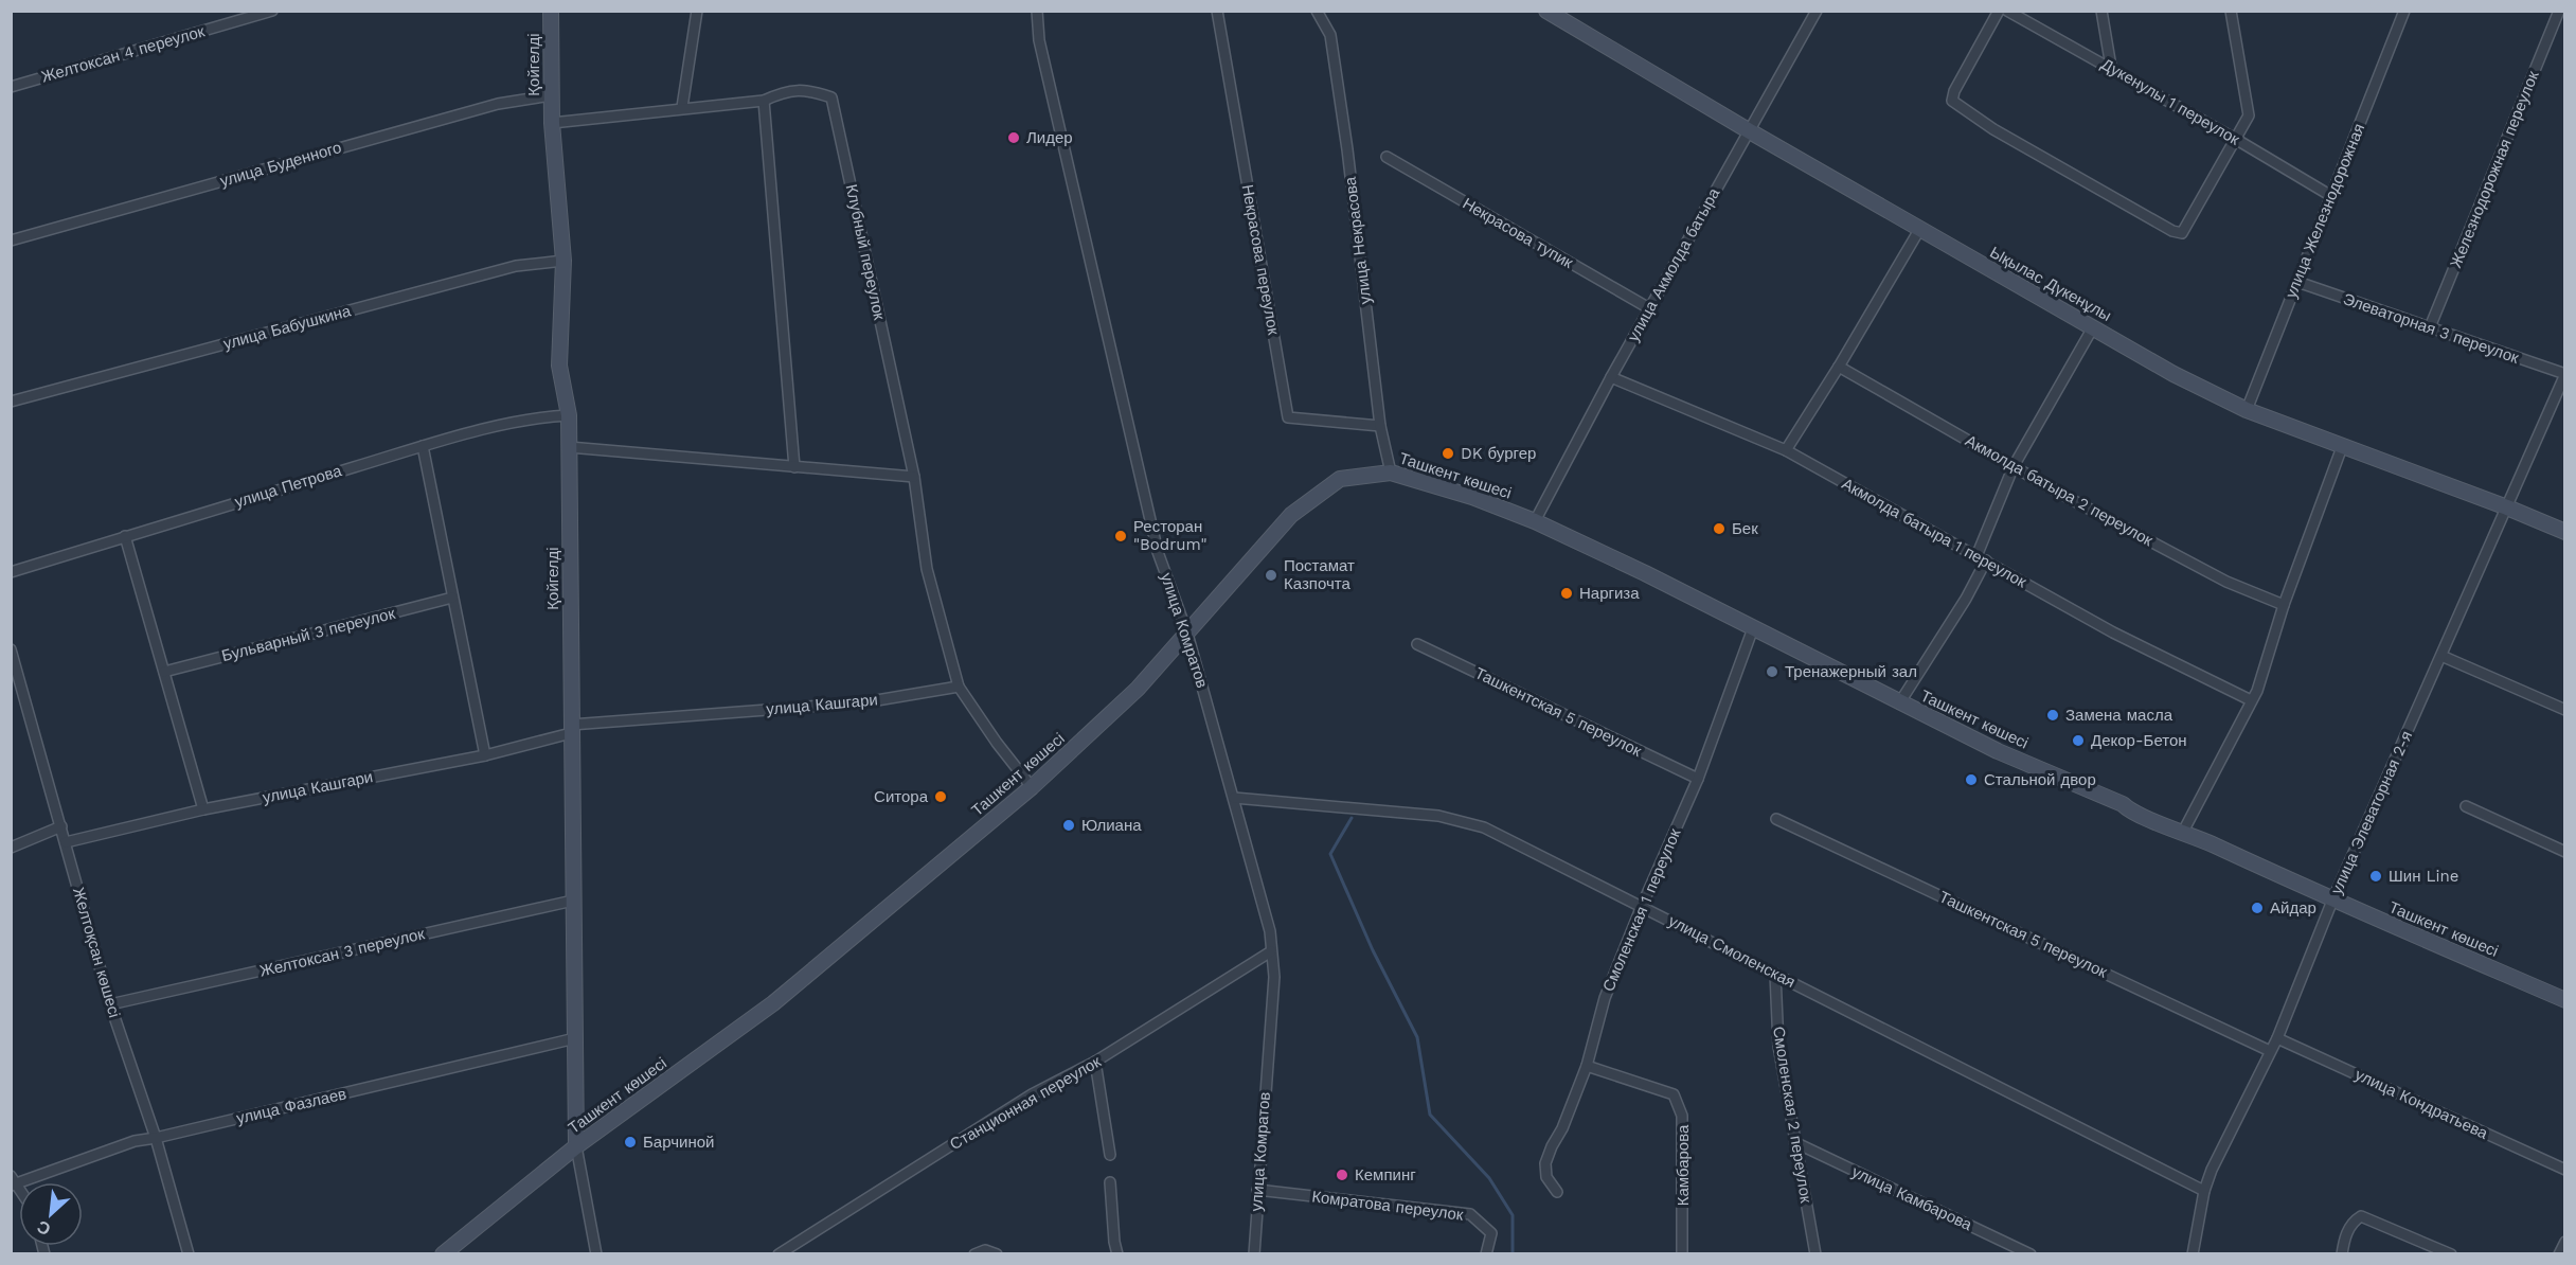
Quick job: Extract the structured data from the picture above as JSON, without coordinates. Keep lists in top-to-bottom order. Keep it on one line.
{"streets":{"main road":["Қойгелді","Ықылас Дүкенұлы","Ташкент көшесі"],"street":["Желтоксан 4 переулок","Дукенулы 1 переулок","улица Буденного","Железнодорожная переулок","улица Железнодорожная","Некрасова тупик","улица Некрасова","Клубный переулок","Некрасова переулок","улица Акмолда батыра","улица Бабушкина","Элеваторная 3 переулок","улица Петрова","Акмолда батыра 2 переулок","Акмолда батыра 1 переулок","улица Комратов","Бульварный 3 переулок","улица Кашгари","Ташкентская 5 переулок","улица Элеваторная 2-я","Смоленская 1 переулок","улица Смоленская","Желтоқсан көшесі","Желтоксан 3 переулок","Станционная переулок","улица Кондратьева","улица Фазлаев","Смоленская 2 переулок","Камбарова","улица Камбарова","Комратова переулок"]},"crossings":[["Қойгелді","улица Буденного"],["Қойгелді","Клубный переулок"],["Қойгелді","улица Бабушкина"],["Қойгелді","Ташкент көшесі"],["Қойгелді","улица Петрова"],["Қойгелді","улица Кашгари"],["Қойгелді","Желтоксан 3 переулок"],["Қойгелді","улица Фазлаев"],["Дукенулы 1 переулок","улица Железнодорожная"],["Железнодорожная переулок","Элеваторная 3 переулок"],["улица Железнодорожная","Ықылас Дүкенұлы"],["улица Железнодорожная","Элеваторная 3 переулок"],["Некрасова тупик","улица Акмолда батыра"],["улица Некрасова","Некрасова переулок"],["улица Некрасова","Ташкент көшесі"],["Клубный переулок","Ташкент көшесі"],["Клубный переулок","улица Кашгари"],["улица Акмолда батыра","Ықылас Дүкенұлы"],["улица Акмолда батыра","Ташкент көшесі"],["улица Акмолда батыра","Акмолда батыра 1 переулок"],["Ықылас Дүкенұлы","улица Элеваторная 2-я"],["Элеваторная 3 переулок","улица Элеваторная 2-я"],["Ташкент көшесі","улица Комратов"],["Ташкент көшесі","улица Элеваторная 2-я"],["Ташкент көшесі","Смоленская 1 переулок"],["улица Комратов","улица Смоленская"],["улица Комратов","Станционная переулок"],["улица Комратов","Комратова переулок"],["улица Кашгари","Желтоқсан көшесі"],["Ташкентская 5 переулок","улица Элеваторная 2-я"],["Ташкентская 5 переулок","Смоленская 1 переулок"],["улица Элеваторная 2-я","улица Смоленская"],["улица Элеваторная 2-я","улица Кондратьева"],["Смоленская 1 переулок","улица Смоленская"],["Смоленская 1 переулок","Камбарова"],["улица Смоленская","Смоленская 2 переулок"],["Желтоқсан көшесі","Желтоксан 3 переулок"],["Желтоқсан көшесі","улица Фазлаев"],["Смоленская 2 переулок","улица Камбарова"]],"places":["Лидер","DK бургер","Бек","Ресторан \"Bodrum\"","Постамат Казпочта","Наргиза","Тренажерный зал","Замена масла","Декор-Бетон","Стальной двор","Ситора","Юлиана","Шин Line","Айдар","Барчиной","Кемпинг"],"north":"bottom left"}
